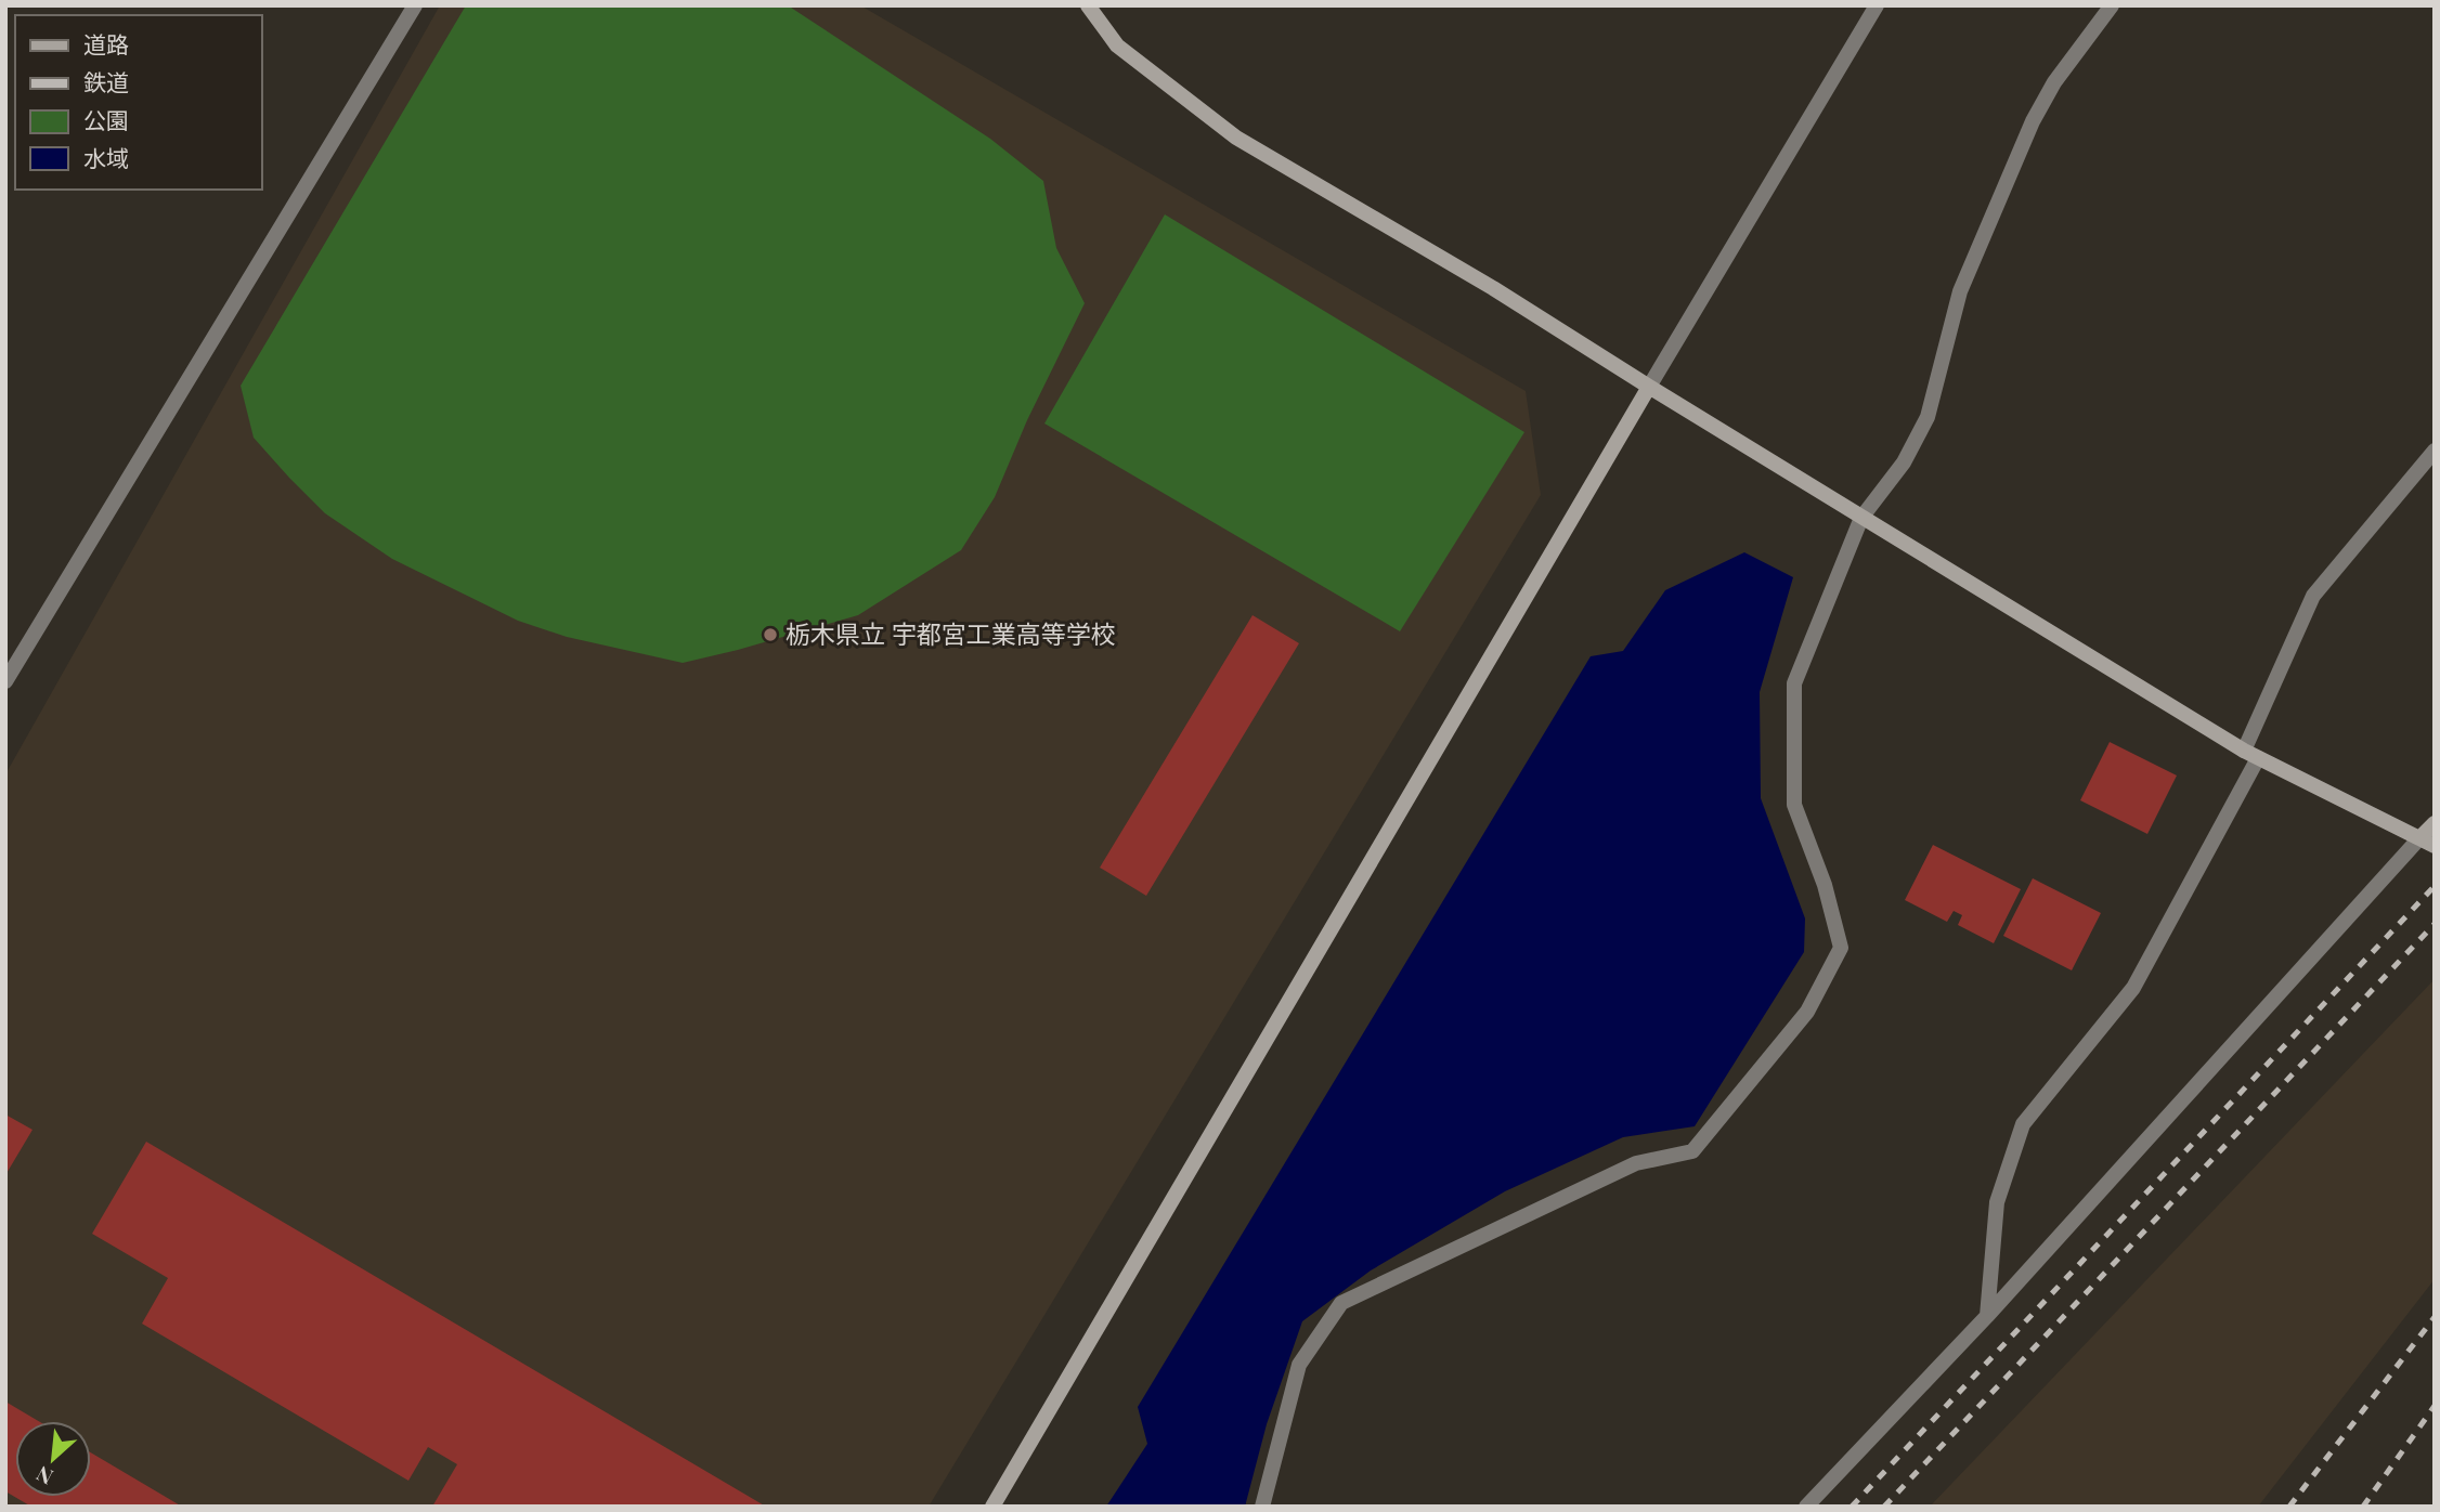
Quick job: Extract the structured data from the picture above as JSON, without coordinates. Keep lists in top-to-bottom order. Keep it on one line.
{"places":["栃木県立 宇都宮工業高等学校"],"legend":["道路","鉄道","公園","水域"],"north":"bottom left"}
